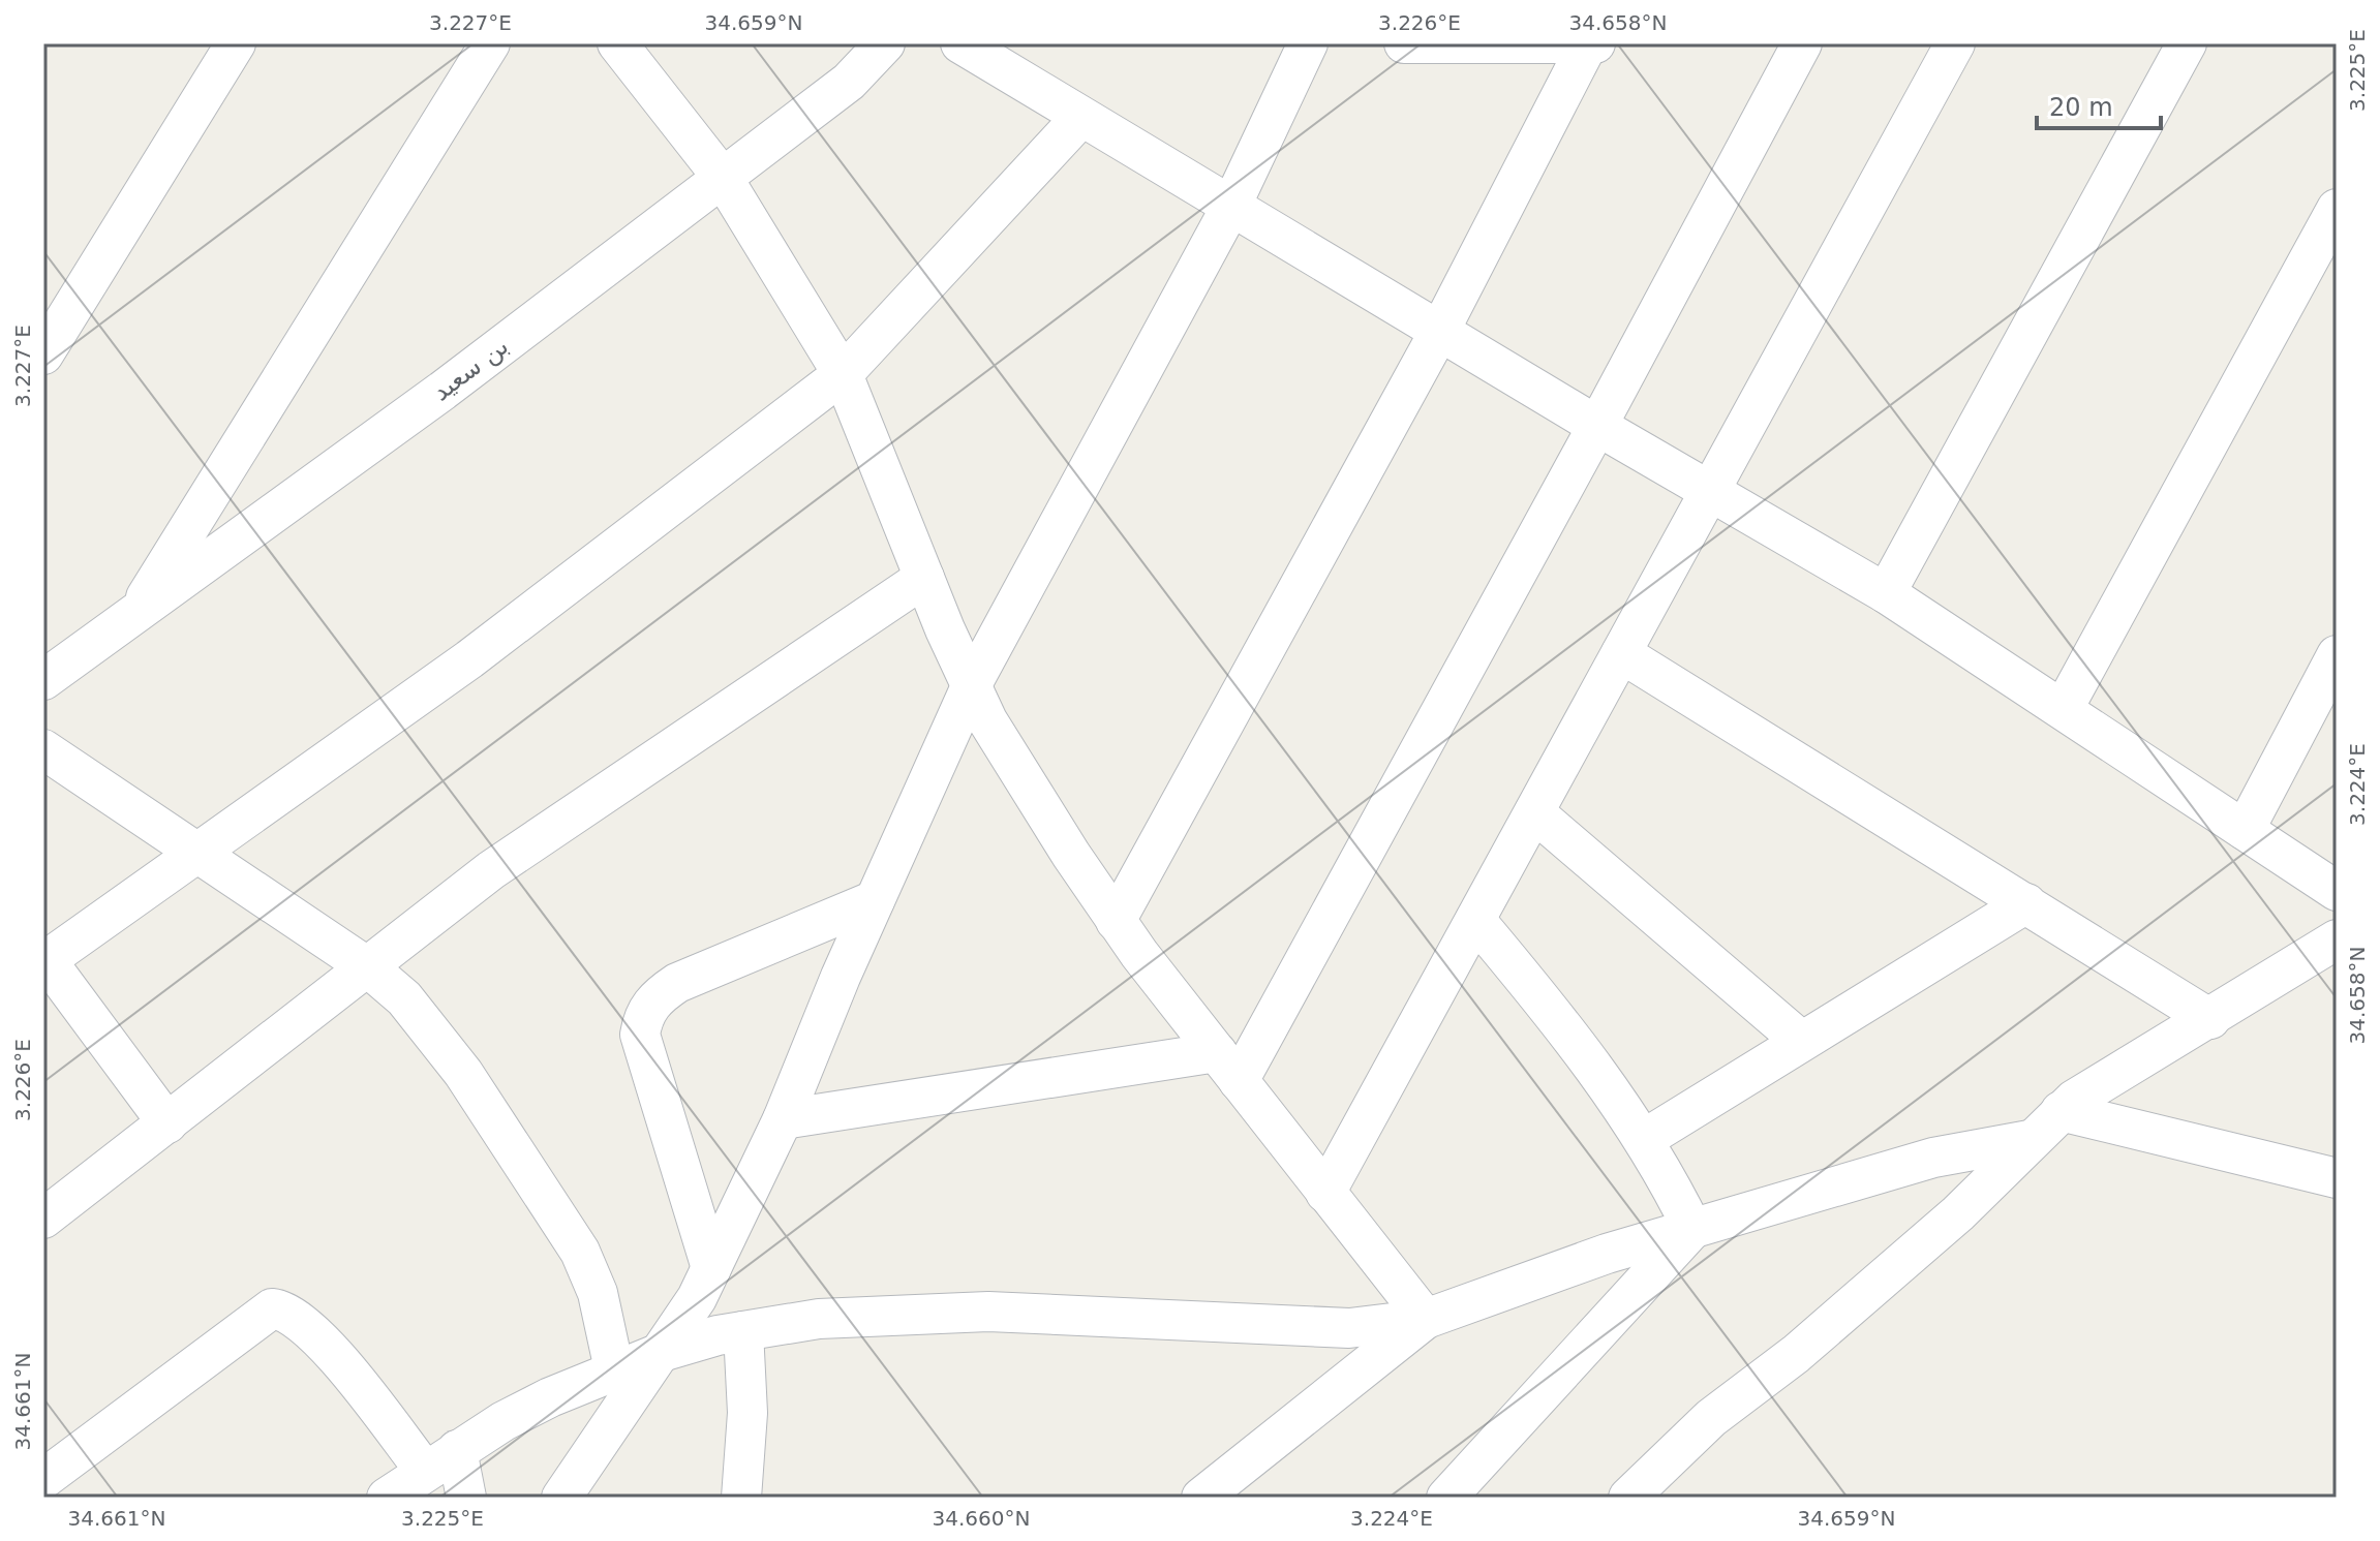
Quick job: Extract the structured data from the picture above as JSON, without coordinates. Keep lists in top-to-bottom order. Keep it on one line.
{"streets":{"street":["بن سعيد"]},"scale_bar":"20 m","coordinates":["3.227°E","34.659°N","3.226°E","34.658°N","3.225°E","3.224°E","34.661°N","34.660°N"]}
